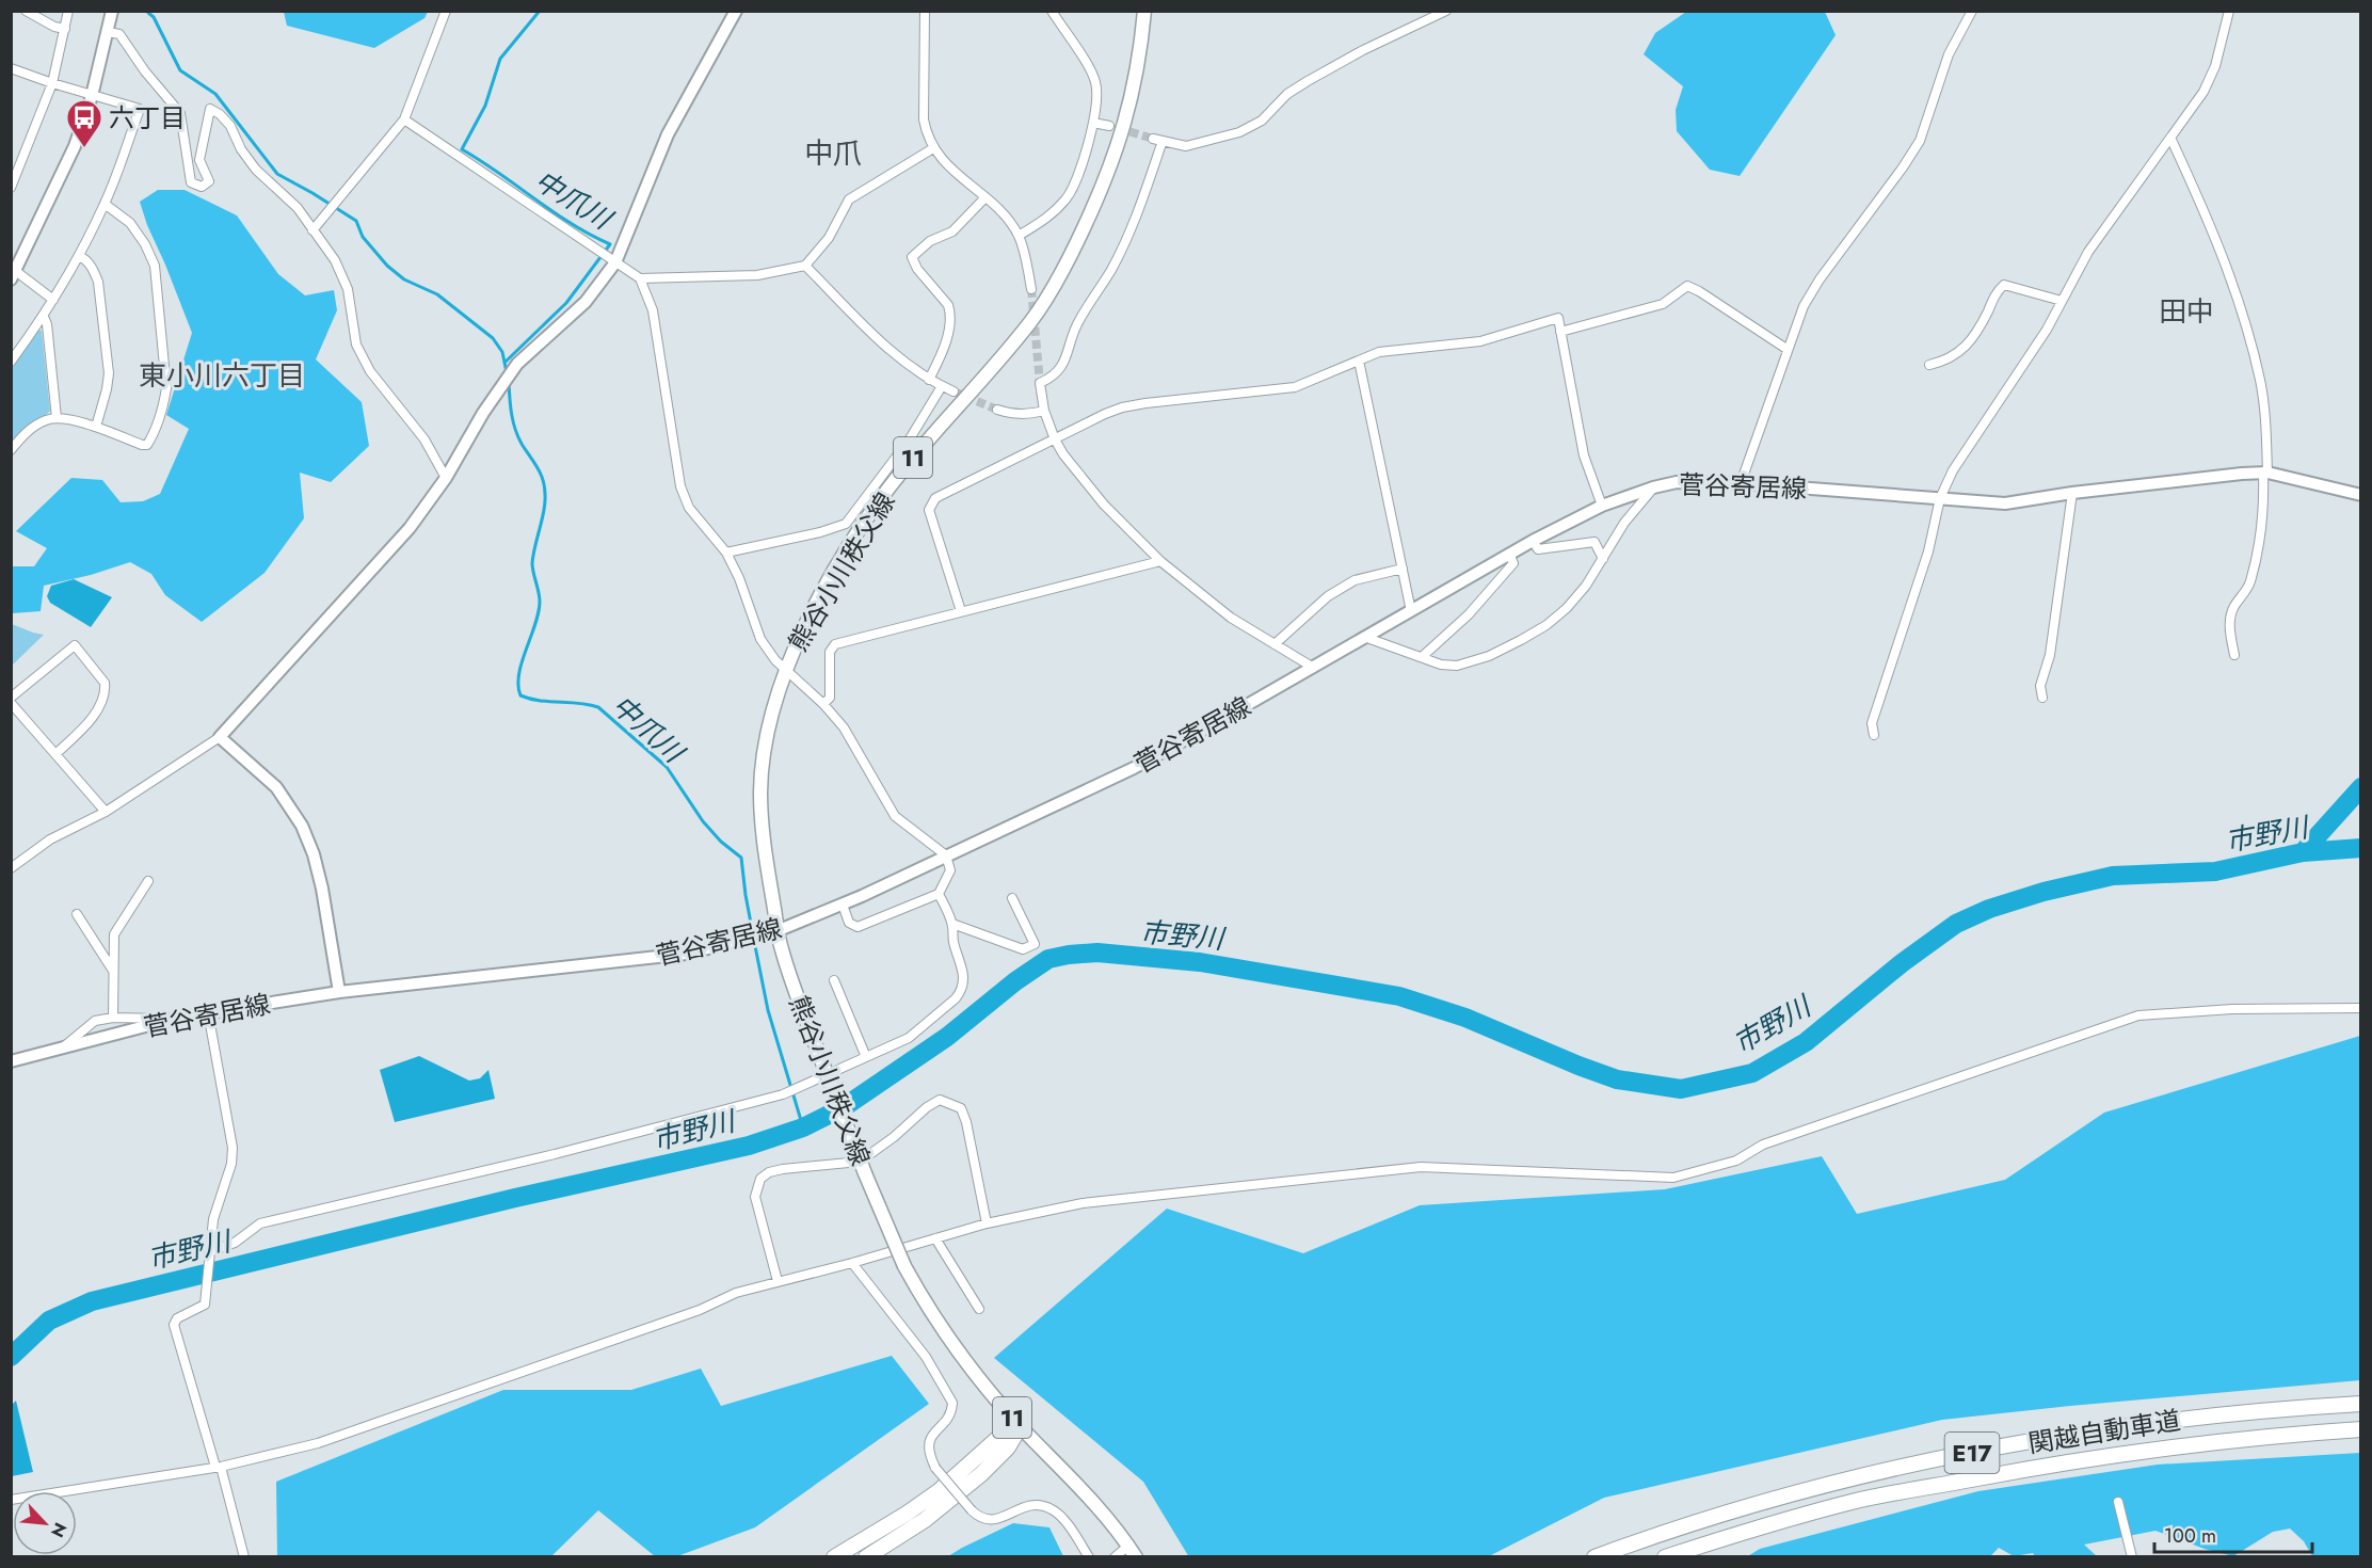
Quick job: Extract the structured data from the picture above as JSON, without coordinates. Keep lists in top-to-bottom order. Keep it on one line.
{"streets":{"highway":["関越自動車道","E17"],"main road":["11","菅谷寄居線","熊谷小川秩父線"]},"crossings":[["菅谷寄居線","熊谷小川秩父線"]],"districts":["中爪","田中","東小川六丁目"],"water":["中爪川","市野川"],"places":{"bus stop":["六丁目"]},"scale_bar":"100 m","north":"bottom right"}
